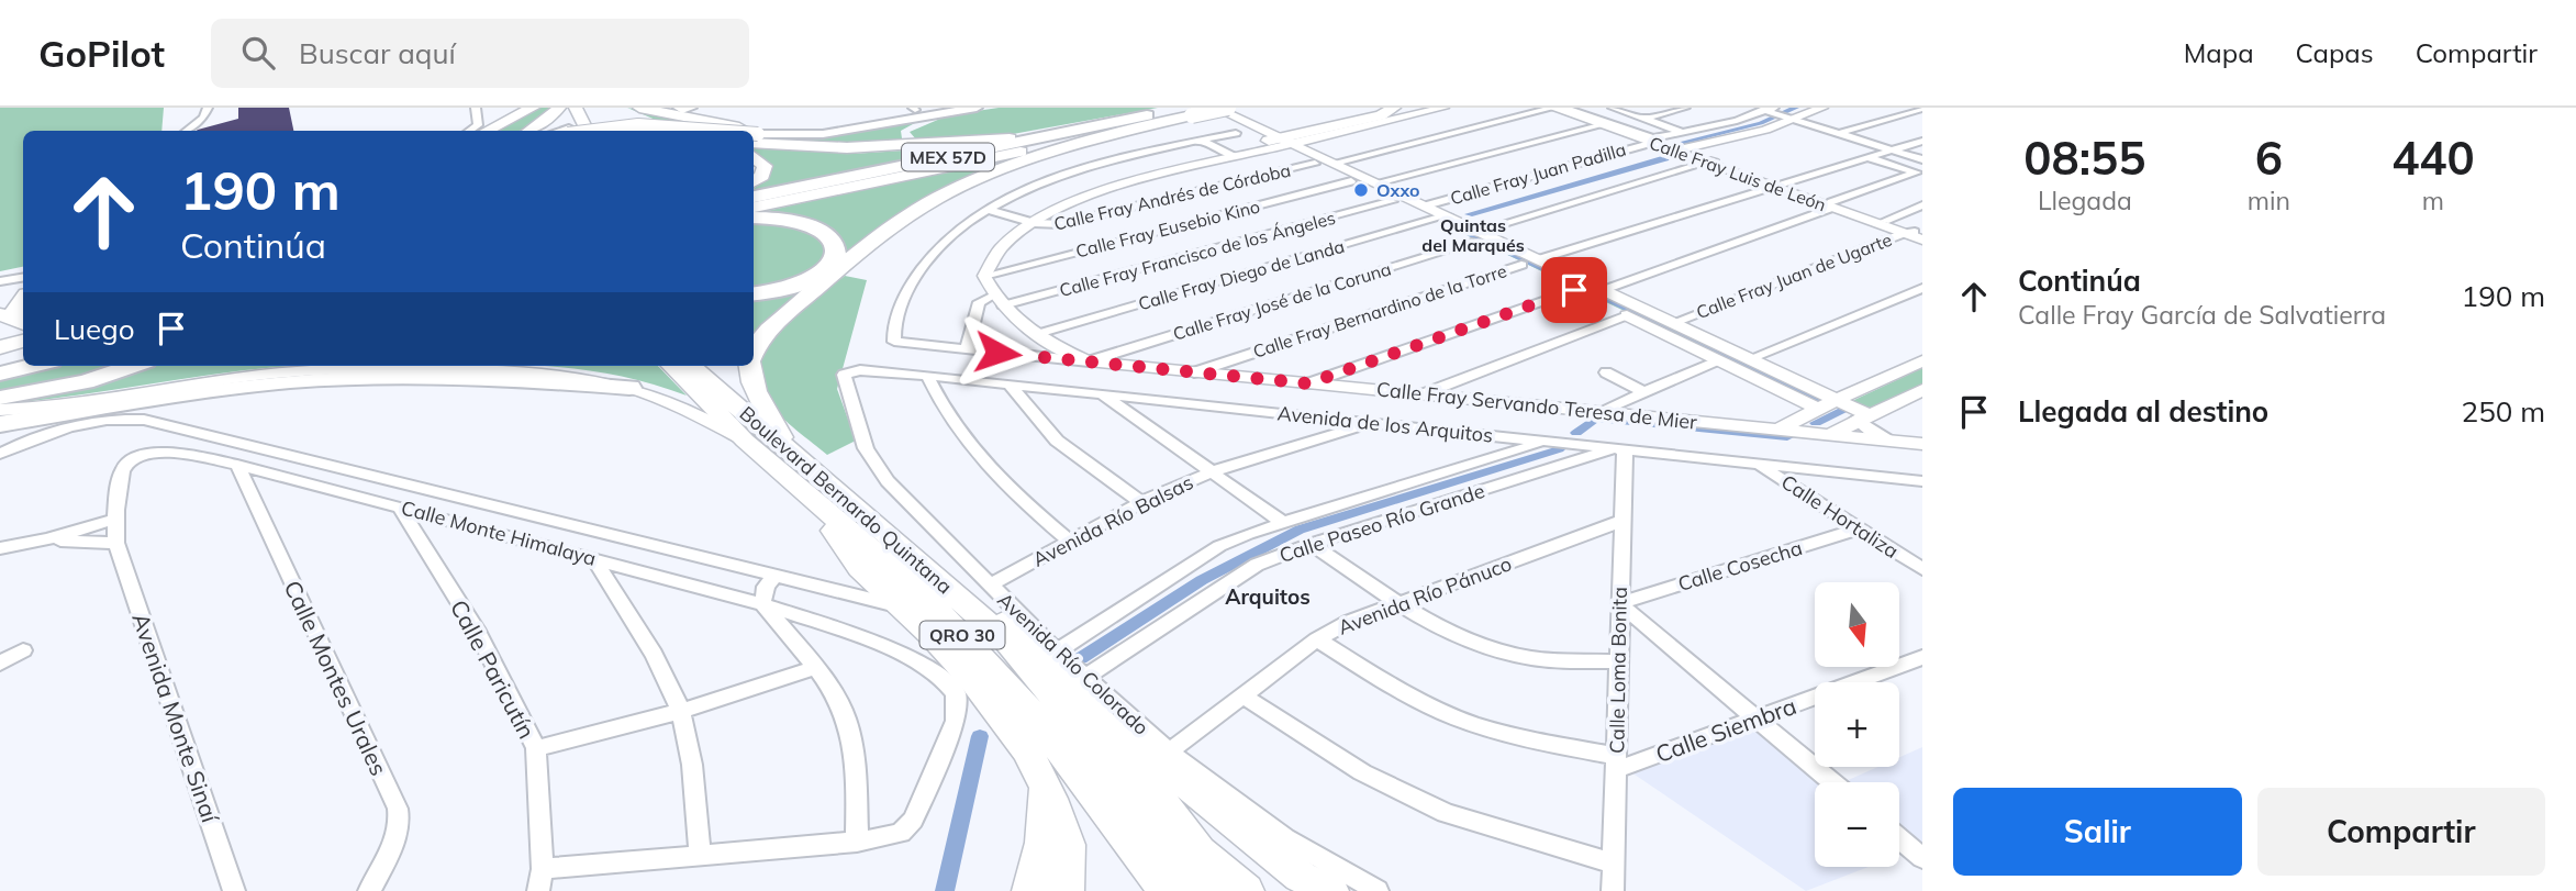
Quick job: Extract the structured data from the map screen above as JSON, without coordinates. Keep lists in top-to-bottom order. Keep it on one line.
{"streets":{"highway":["MEX 57D","Boulevard Bernardo Quintana","QRO 30"],"street":["Calle Fray Juan Padilla","Calle Fray Luis de León","Calle Fray Andrés de Córdoba","Calle Fray Eusebio Kino","Calle Fray Francisco de los Ángeles","Calle Fray Diego de Landa","Calle Fray Juan de Ugarte","Calle Fray José de la Coruna","Calle Fray Bernardino de la Torre","Calle Fray Servando Teresa de Mier","Avenida de los Arquitos","Calle Hortaliza","Avenida Río Balsas","Calle Paseo Río Grande","Calle Monte Himalaya","Calle Cosecha","Avenida Río Pánuco","Avenida Río Colorado","Calle Paricutín","Calle Loma Bonita","Calle Montes Urales","Avenida Monte Sinaí","Calle Siembra"]},"crossings":[["Calle Fray Juan Padilla","Calle Fray Luis de León"],["Calle Fray Luis de León","Calle Fray Juan de Ugarte"],["Calle Fray Luis de León","Calle Fray José de la Coruna"],["Calle Fray Andrés de Córdoba","Calle Fray Servando Teresa de Mier"],["Calle Fray José de la Coruna","Calle Fray Servando Teresa de Mier"],["Calle Fray Bernardino de la Torre","Calle Fray Servando Teresa de Mier"],["Avenida de los Arquitos","Calle Hortaliza"],["Avenida de los Arquitos","Avenida Río Balsas"],["Avenida de los Arquitos","Calle Paseo Río Grande"],["Avenida de los Arquitos","Avenida Río Colorado"],["Avenida de los Arquitos","Calle Loma Bonita"],["Calle Hortaliza","Calle Cosecha"],["Avenida Río Balsas","Avenida Río Colorado"],["Calle Paseo Río Grande","Avenida Río Colorado"],["Calle Paseo Río Grande","Calle Loma Bonita"],["Calle Monte Himalaya","Calle Paricutín"],["Calle Monte Himalaya","Calle Montes Urales"],["Calle Monte Himalaya","Avenida Monte Sinaí"],["Calle Cosecha","Calle Loma Bonita"],["Avenida Río Pánuco","Avenida Río Colorado"],["Avenida Río Pánuco","Calle Loma Bonita"],["Calle Loma Bonita","Calle Siembra"]],"districts":["Quintas del Marqués","Arquitos"],"places":["Oxxo"],"north":"bottom","page":{"header":"GoPilot","search":"Buscar aquí","nav":["Mapa","Capas","Compartir"],"eta":["08:55","Llegada","6","min","440","m"],"turn":["190 m","Continúa"],"list":[{"name":"Continúa","note":"Calle Fray García de Salvatierra","value":"190 m"},{"name":"Llegada al destino","value":"250 m"}],"then":"Luego","map_buttons":["+","−"],"buttons":["Salir","Compartir"]}}
